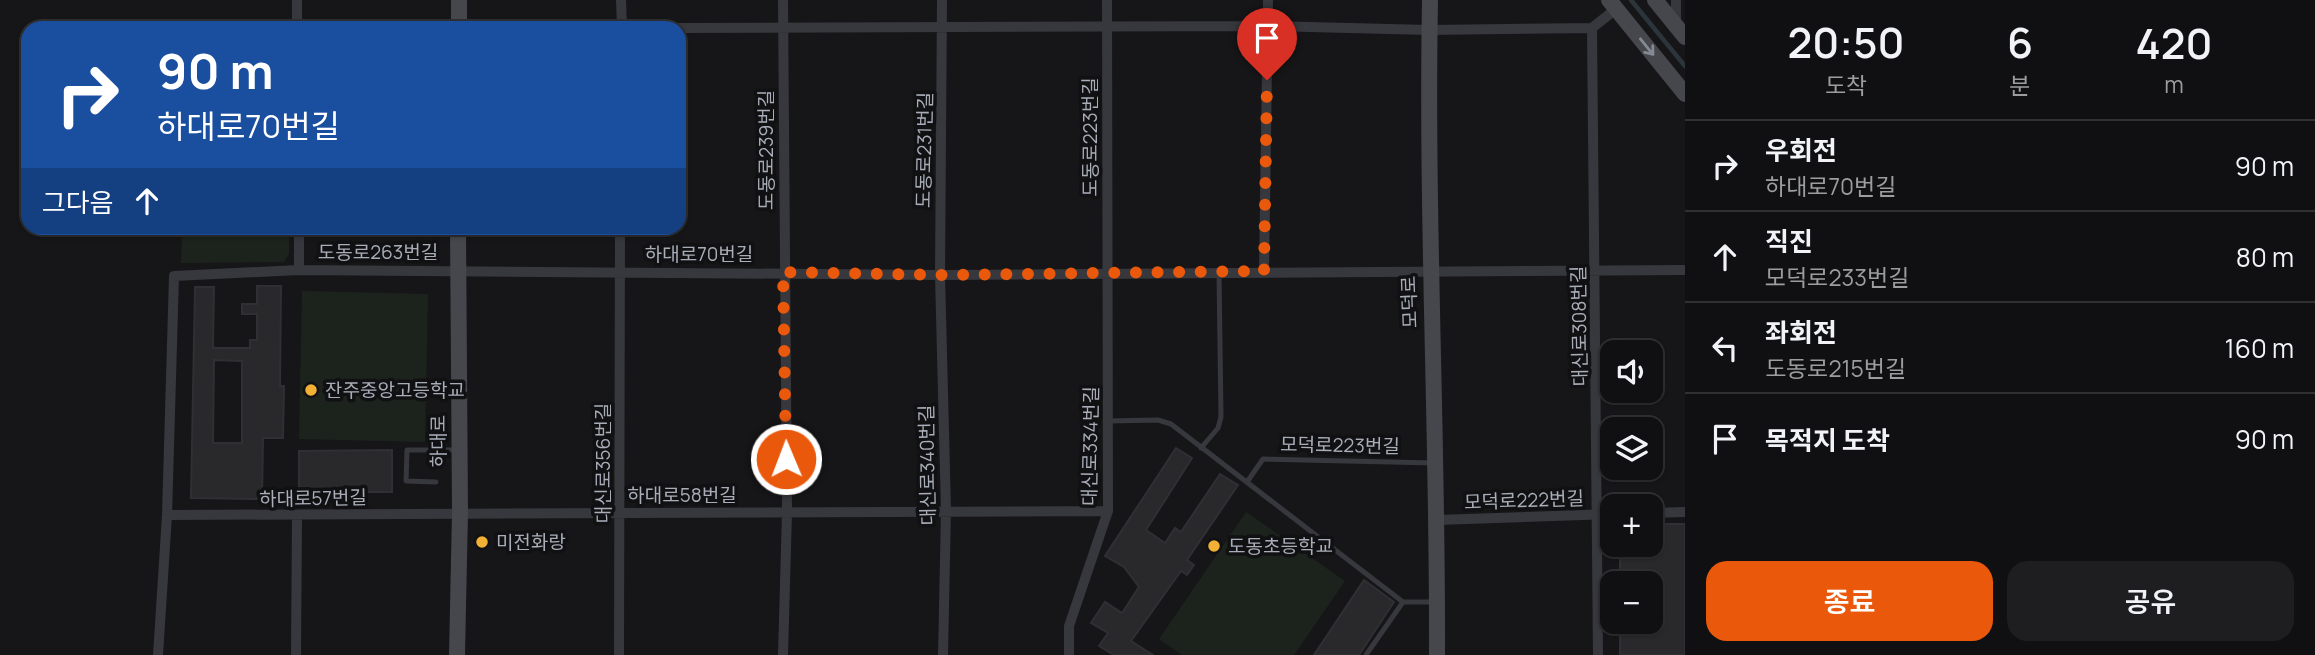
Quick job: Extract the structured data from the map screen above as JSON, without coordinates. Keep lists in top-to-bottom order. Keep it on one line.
{"streets":{"street":["도동로223번길","도동로239번길","도동로231번길","도동로263번길","하대로70번길","모덕로","대신로308번길","하대로","대신로334번길","대신로356번길","대신로340번길","하대로58번길","하대로57번길","모덕로222번길"],"lane":["모덕로223번길"]},"crossings":[["도동로223번길","하대로70번길"],["도동로223번길","대신로334번길"],["도동로239번길","하대로70번길"],["도동로239번길","하대로58번길"],["도동로231번길","하대로70번길"],["도동로231번길","대신로340번길"],["도동로263번길","하대로70번길"],["도동로263번길","하대로"],["하대로70번길","모덕로"],["하대로70번길","대신로308번길"],["하대로70번길","하대로"],["하대로70번길","대신로334번길"],["하대로70번길","대신로356번길"],["하대로70번길","대신로340번길"],["모덕로","모덕로223번길"],["모덕로","모덕로222번길"],["대신로308번길","모덕로222번길"],["하대로","하대로58번길"],["하대로","하대로57번길"],["대신로334번길","하대로58번길"],["대신로356번길","하대로58번길"],["대신로340번길","하대로58번길"],["하대로58번길","하대로57번길"]],"places":["잔주중앙고등학교","미전화랑","도동초등학교"],"page":{"eta":["20:50","도착","6","분","420","m"],"turn":["90 m","하대로70번길"],"list":[{"name":"우회전","note":"하대로70번길","value":"90 m"},{"name":"직진","note":"모덕로233번길","value":"80 m"},{"name":"좌회전","note":"도동로215번길","value":"160 m"},{"name":"목적지 도착","value":"90 m"}],"then":"그다음","map_buttons":["+","−"],"buttons":["종료","공유"]}}
